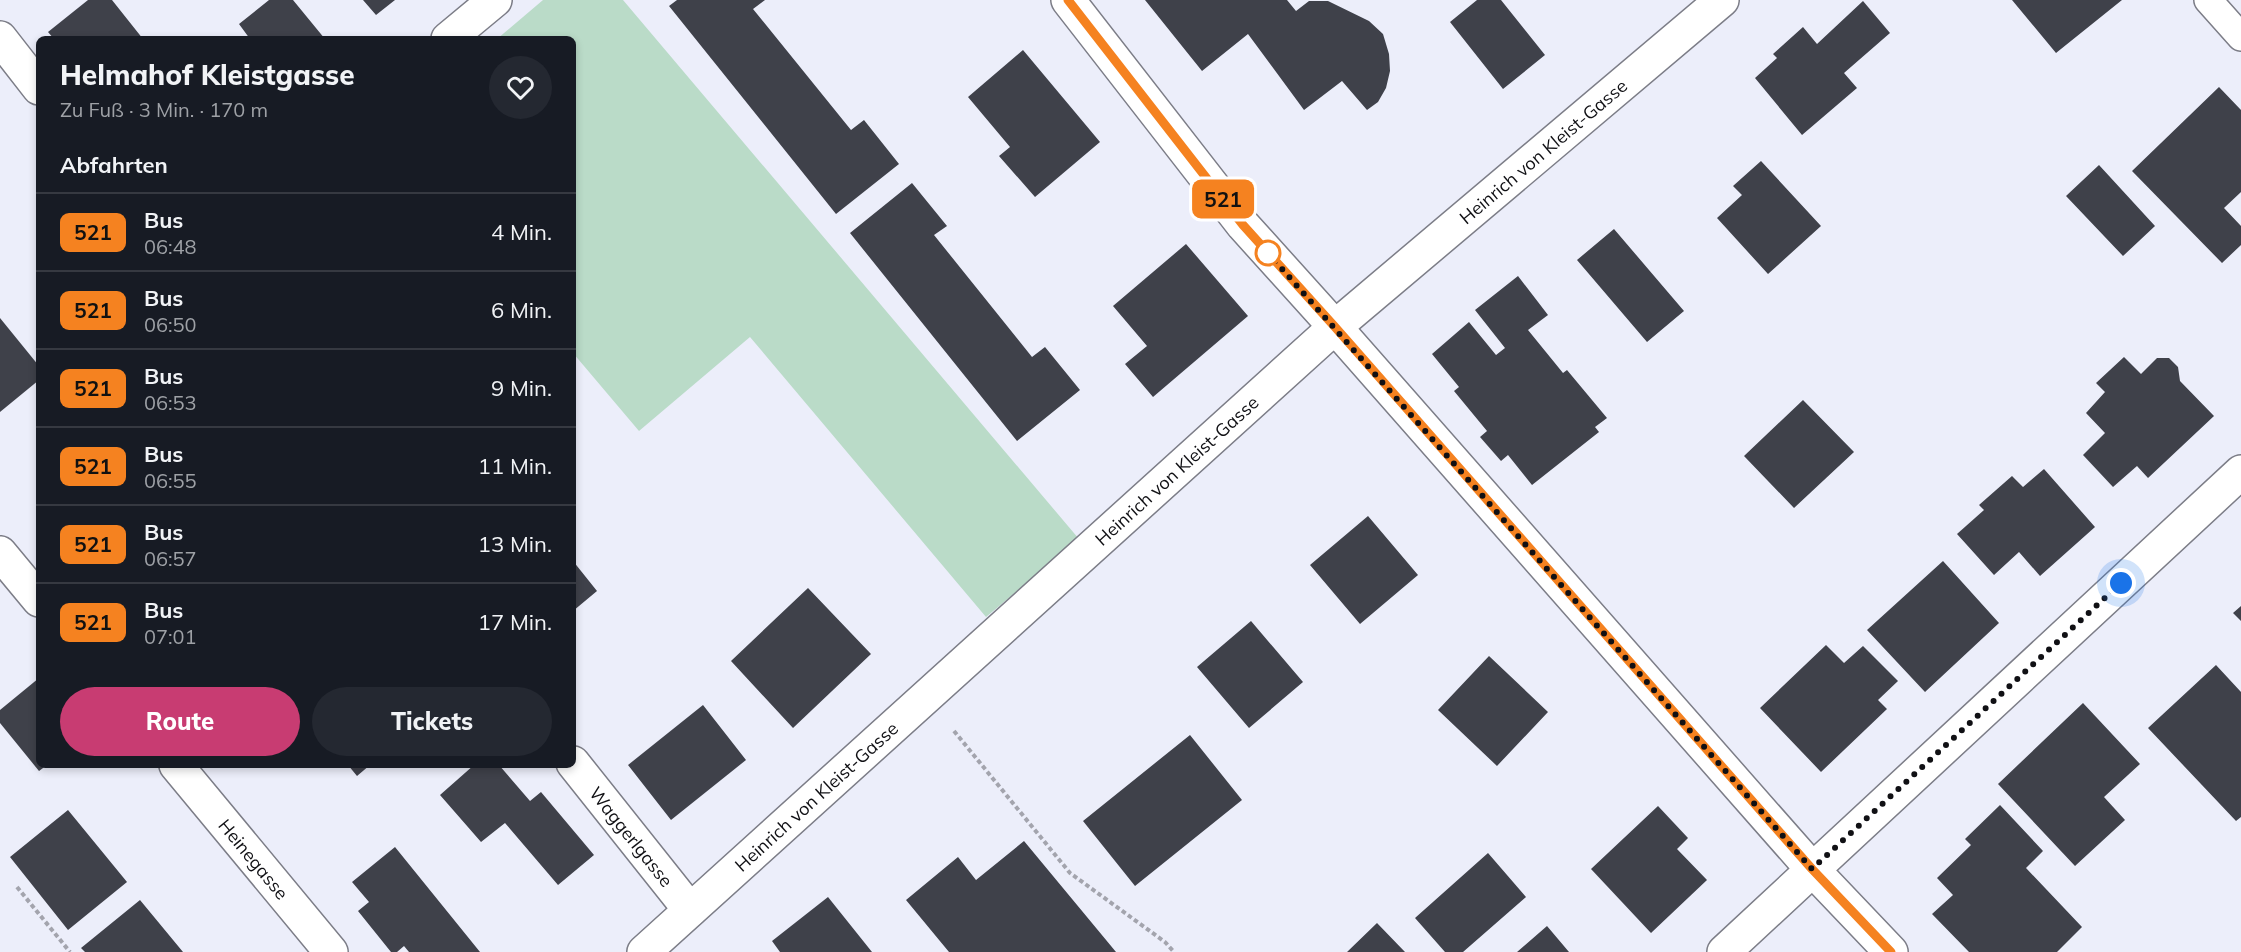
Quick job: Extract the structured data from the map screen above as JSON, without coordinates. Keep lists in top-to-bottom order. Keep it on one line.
{"streets":{"street":["Heinrich von Kleist-Gasse","Waggerlgasse","Heinegasse"]},"crossings":[["Heinrich von Kleist-Gasse","Waggerlgasse"]],"lines":["bus line 521"],"page":{"on_map":"521","heading":[["Helmahof Kleistgasse","Zu Fuß · 3 Min. · 170 m"],"Abfahrten"],"list":[{"mark":"521","name":"Bus","note":"06:48","value":"4 Min."},{"mark":"521","name":"Bus","note":"06:50","value":"6 Min."},{"mark":"521","name":"Bus","note":"06:53","value":"9 Min."},{"mark":"521","name":"Bus","note":"06:55","value":"11 Min."},{"mark":"521","name":"Bus","note":"06:57","value":"13 Min."},{"mark":"521","name":"Bus","note":"07:01","value":"17 Min."}],"buttons":["Route","Tickets"]}}
